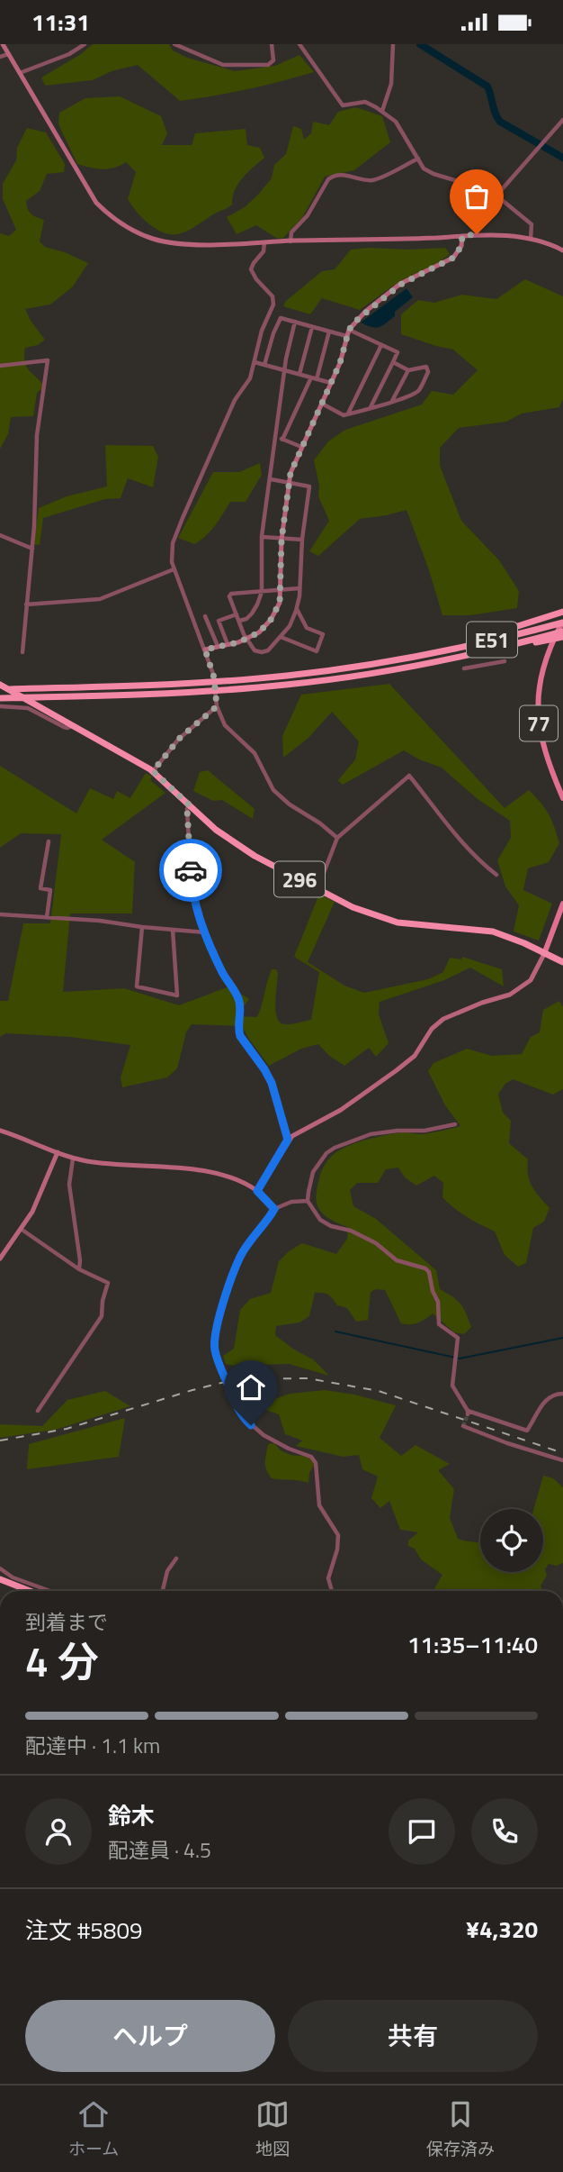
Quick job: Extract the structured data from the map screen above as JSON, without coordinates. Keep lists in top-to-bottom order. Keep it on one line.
{"streets":{"highway":["E51","296"],"main road":["77"]},"crossings":[["E51","77"]],"page":{"status":"11:31","heading":["4 分","到着まで","11:35–11:40"],"panel":["鈴木","配達員 · 4.5","注文 #5809","¥4,320"],"bar":"配達中 · 1.1 km","buttons":["ヘルプ","共有"],"tabs":["ホーム","地図","保存済み"]}}
